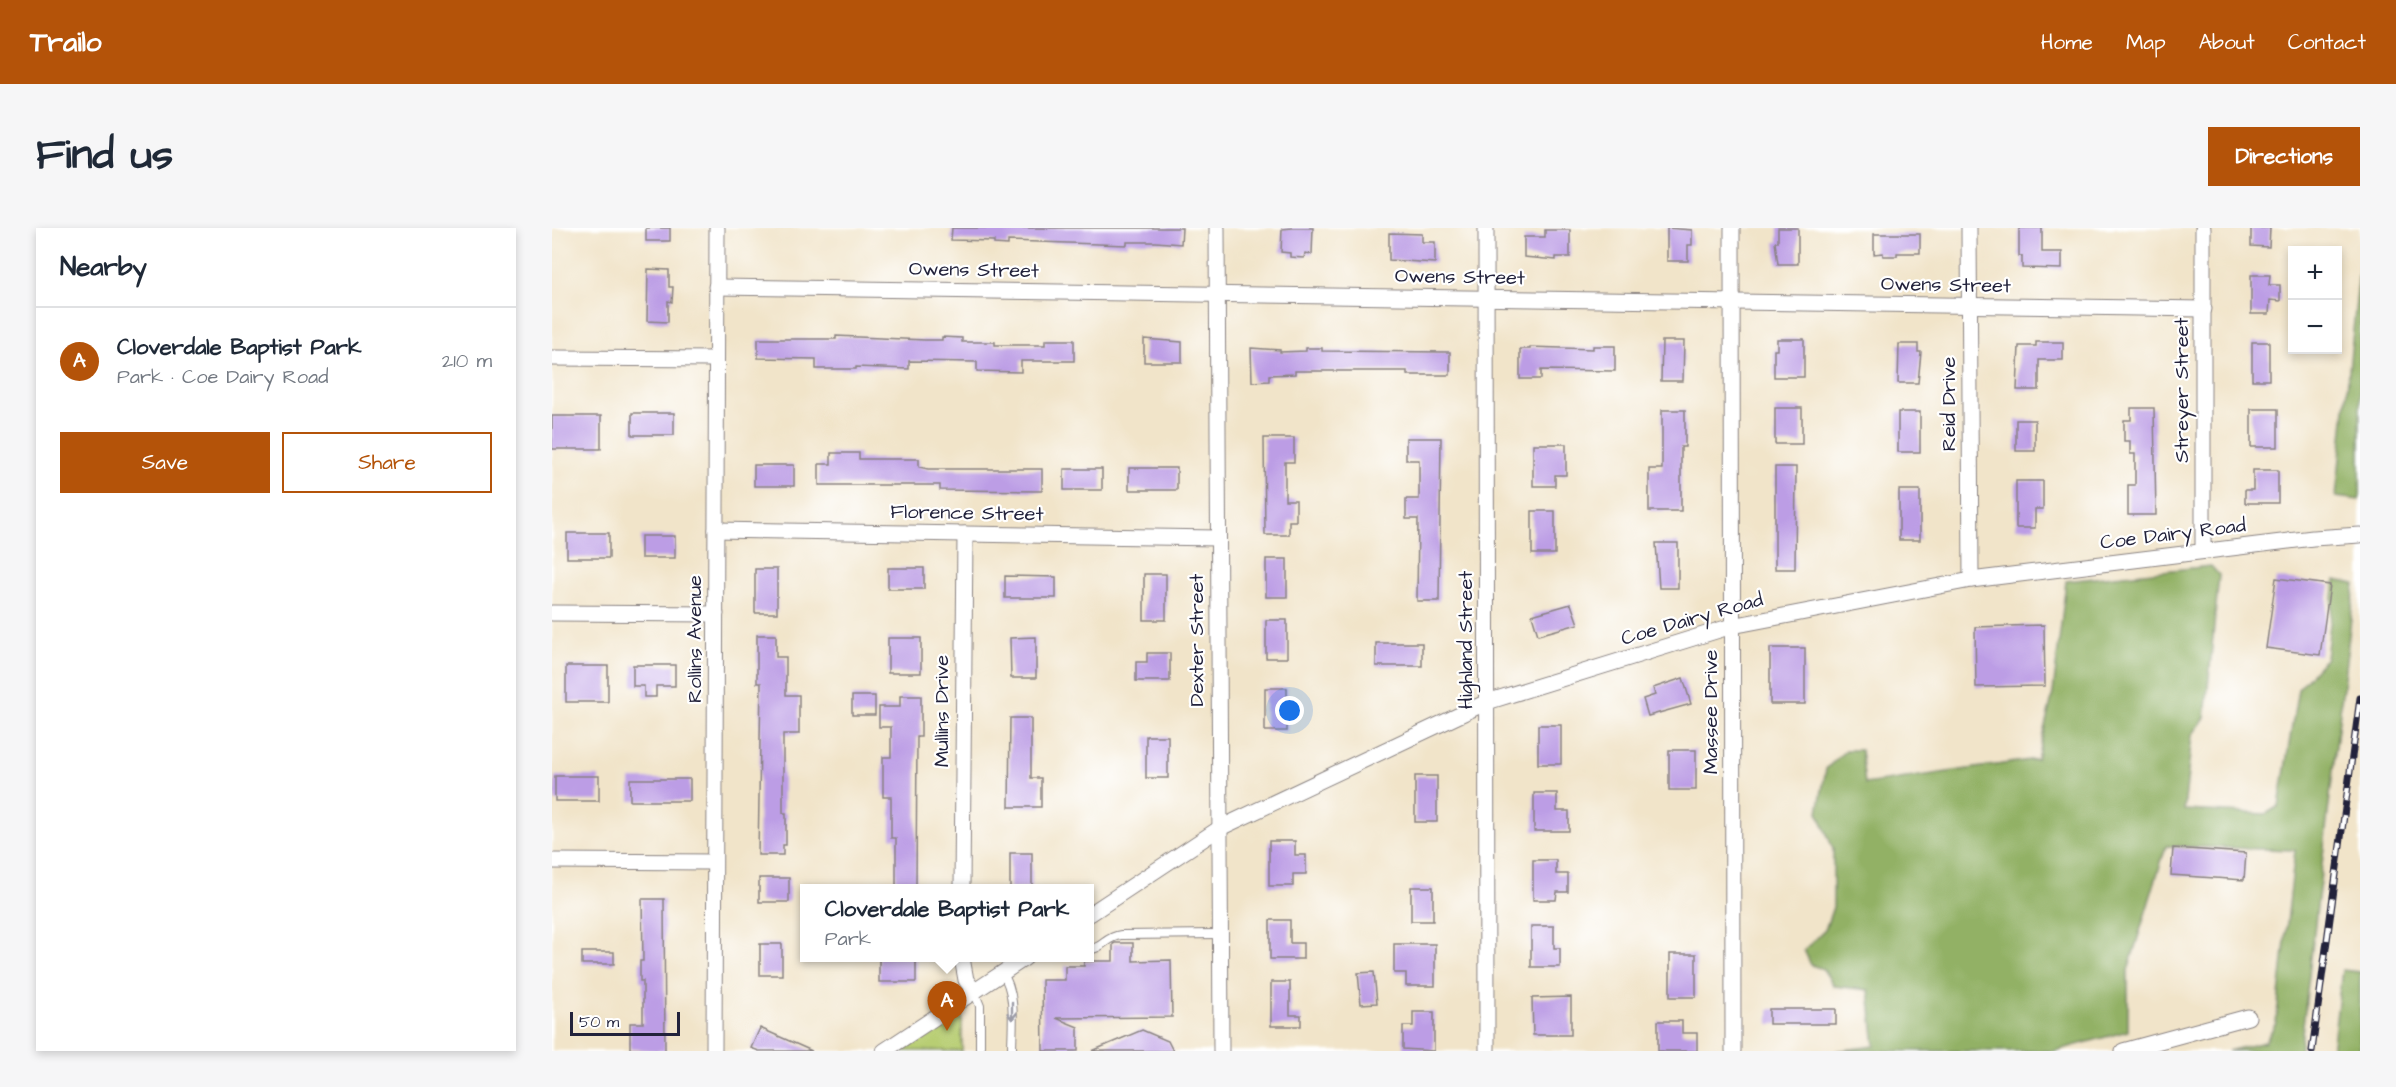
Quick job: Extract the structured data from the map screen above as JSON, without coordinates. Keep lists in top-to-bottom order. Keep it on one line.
{"streets":{"street":["Owens Street","Streyer Street","Reid Drive","Florence Street","Coe Dairy Road","Rollins Avenue","Dexter Street","Highland Street","Mullins Drive","Massee Drive"]},"crossings":[["Owens Street","Streyer Street"],["Owens Street","Reid Drive"],["Owens Street","Rollins Avenue"],["Owens Street","Dexter Street"],["Owens Street","Highland Street"],["Owens Street","Massee Drive"],["Streyer Street","Coe Dairy Road"],["Reid Drive","Coe Dairy Road"],["Florence Street","Rollins Avenue"],["Florence Street","Dexter Street"],["Florence Street","Mullins Drive"],["Coe Dairy Road","Dexter Street"],["Coe Dairy Road","Highland Street"],["Coe Dairy Road","Massee Drive"]],"scale_bar":"50 m","page":{"header":"Trailo","nav":["Home","Map","About","Contact"],"title":"Find us","buttons":["Directions",["Save","Share"]],"heading":"Nearby","map_buttons":["+","−"],"list":[{"mark":"A","name":"Cloverdale Baptist Park","note":"Park · Coe Dairy Road","value":"210 m"}],"popup":["Cloverdale Baptist Park","Park"],"pins":"A","scale":"50 m"}}
